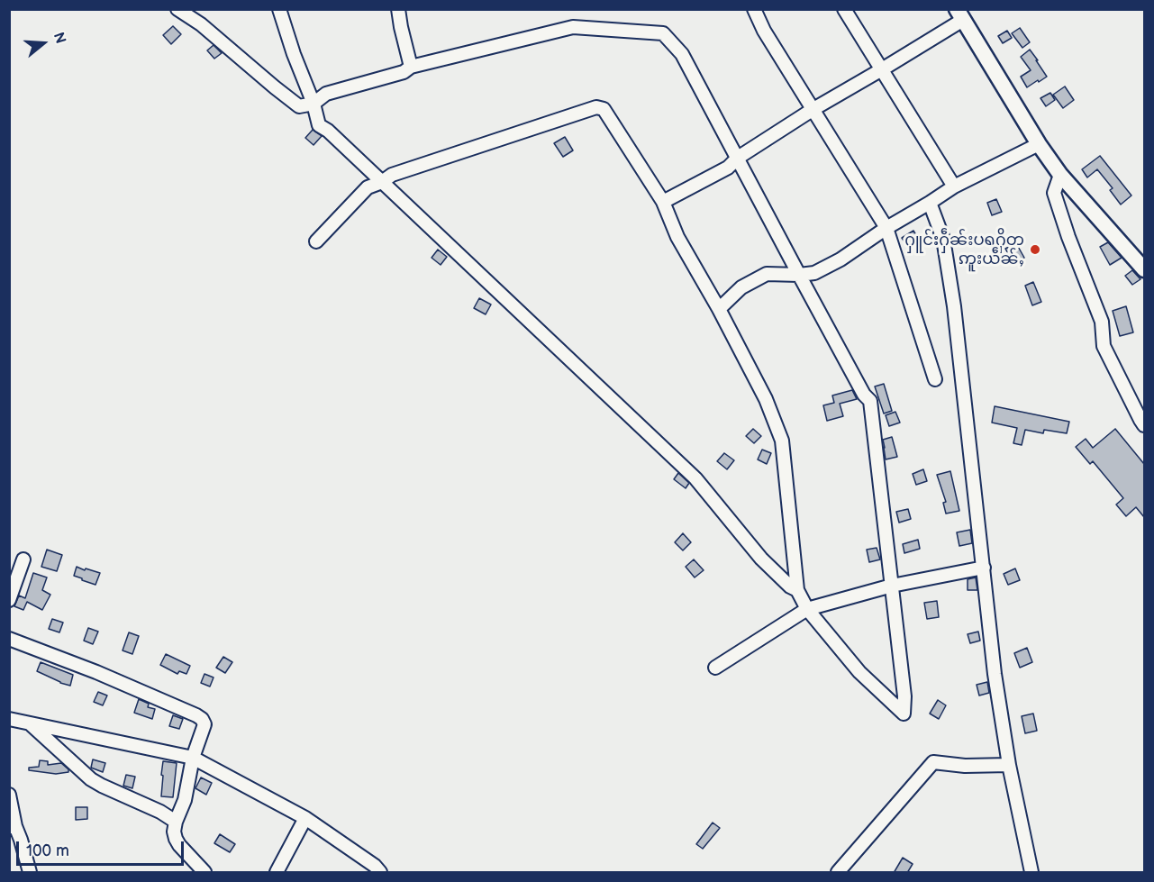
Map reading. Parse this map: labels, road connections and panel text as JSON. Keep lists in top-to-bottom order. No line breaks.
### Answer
{"places":["ႁူင်းႁဵၼ်းပရႁိတ ဢူးယဵၼ်ႇ"],"scale_bar":"100 m","north":"right"}
